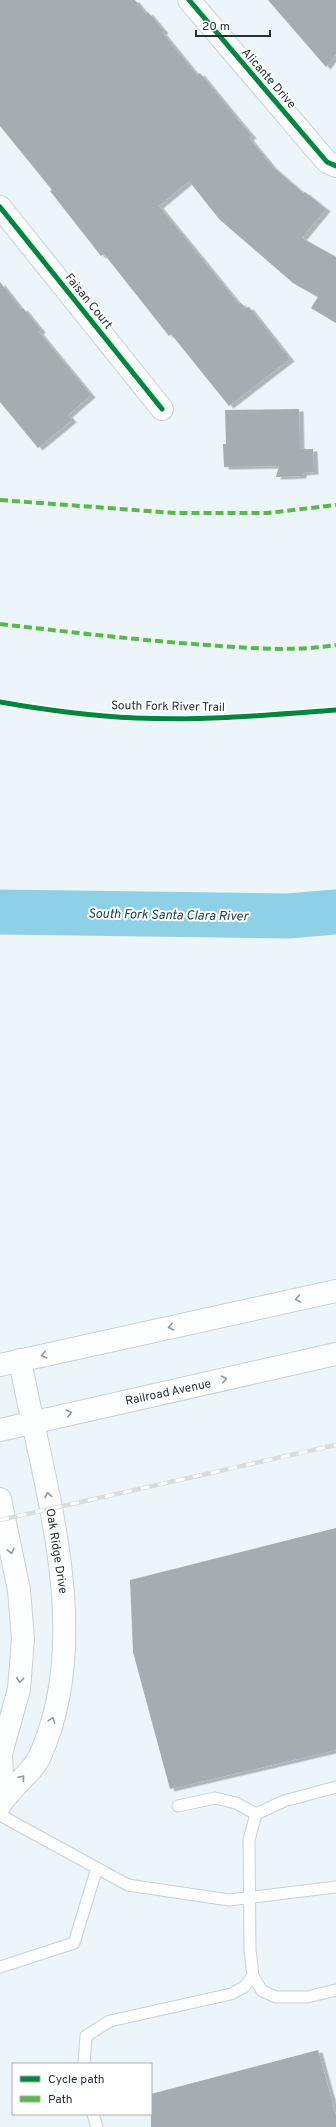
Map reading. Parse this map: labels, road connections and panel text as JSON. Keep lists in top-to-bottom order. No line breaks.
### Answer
{"streets":{"main road":["Alicante Drive","Faisan Court","Railroad Avenue","Oak Ridge Drive"],"cycle path":["South Fork River Trail"]},"crossings":[["Railroad Avenue","Oak Ridge Drive"]],"water":["South Fork Santa Clara River"],"legend":["Cycle path","Path"],"scale_bar":"20 m"}
